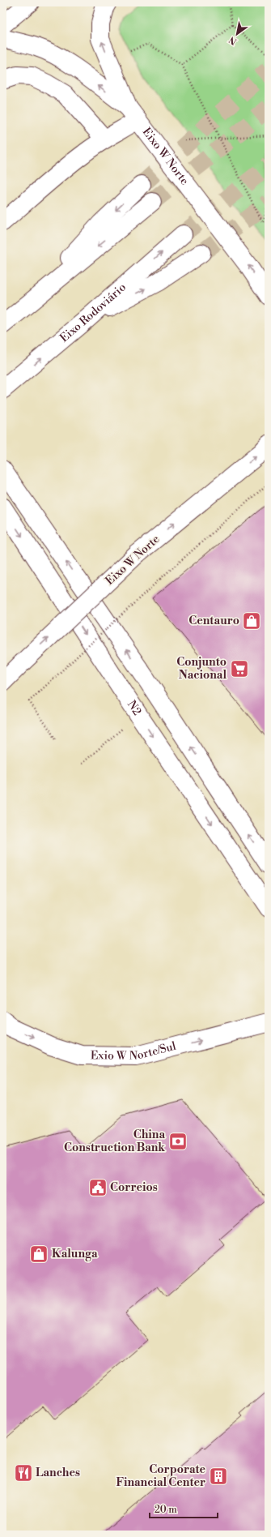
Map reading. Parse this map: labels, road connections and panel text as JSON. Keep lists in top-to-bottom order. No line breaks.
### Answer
{"streets":{"main road":["Eixo W Norte","Eixo Rodoviário","N2","Exio W Norte/Sul"]},"one_way":["Exio W Norte/Sul"],"places":{"shop":["Centauro","Kalunga"],"supermarket":["Conjunto Nacional"],"bank":["China Construction Bank"],"public building":["Correios"],"restaurant":["Lanches"],"building":["Corporate Financial Center"]},"scale_bar":"20 m","north":"bottom left"}
